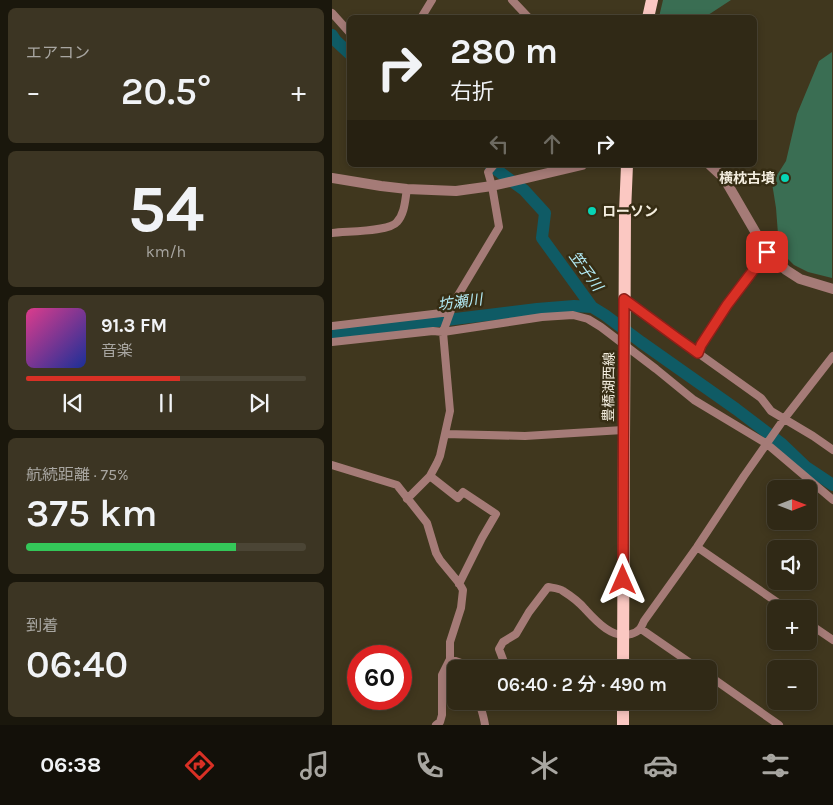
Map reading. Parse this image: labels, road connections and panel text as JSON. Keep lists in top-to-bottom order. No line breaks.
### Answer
{"streets":{"main road":["豊橋湖西線"]},"water":["笠子川","坊瀬川"],"places":["横枕古墳","ローソン"],"north":"right","page":{"tile":["エアコン",["54","km/h"],["航続距離 · 75%","375 km"],["到着","06:40"]],"turn":["280 m","右折"],"heat":["−","20.5°","+"],"song":["91.3 FM","音楽"],"map_buttons":["+","−"],"limit":"60","trip":"06:40 · 2 分 · 490 m","tabs":"06:38"}}
